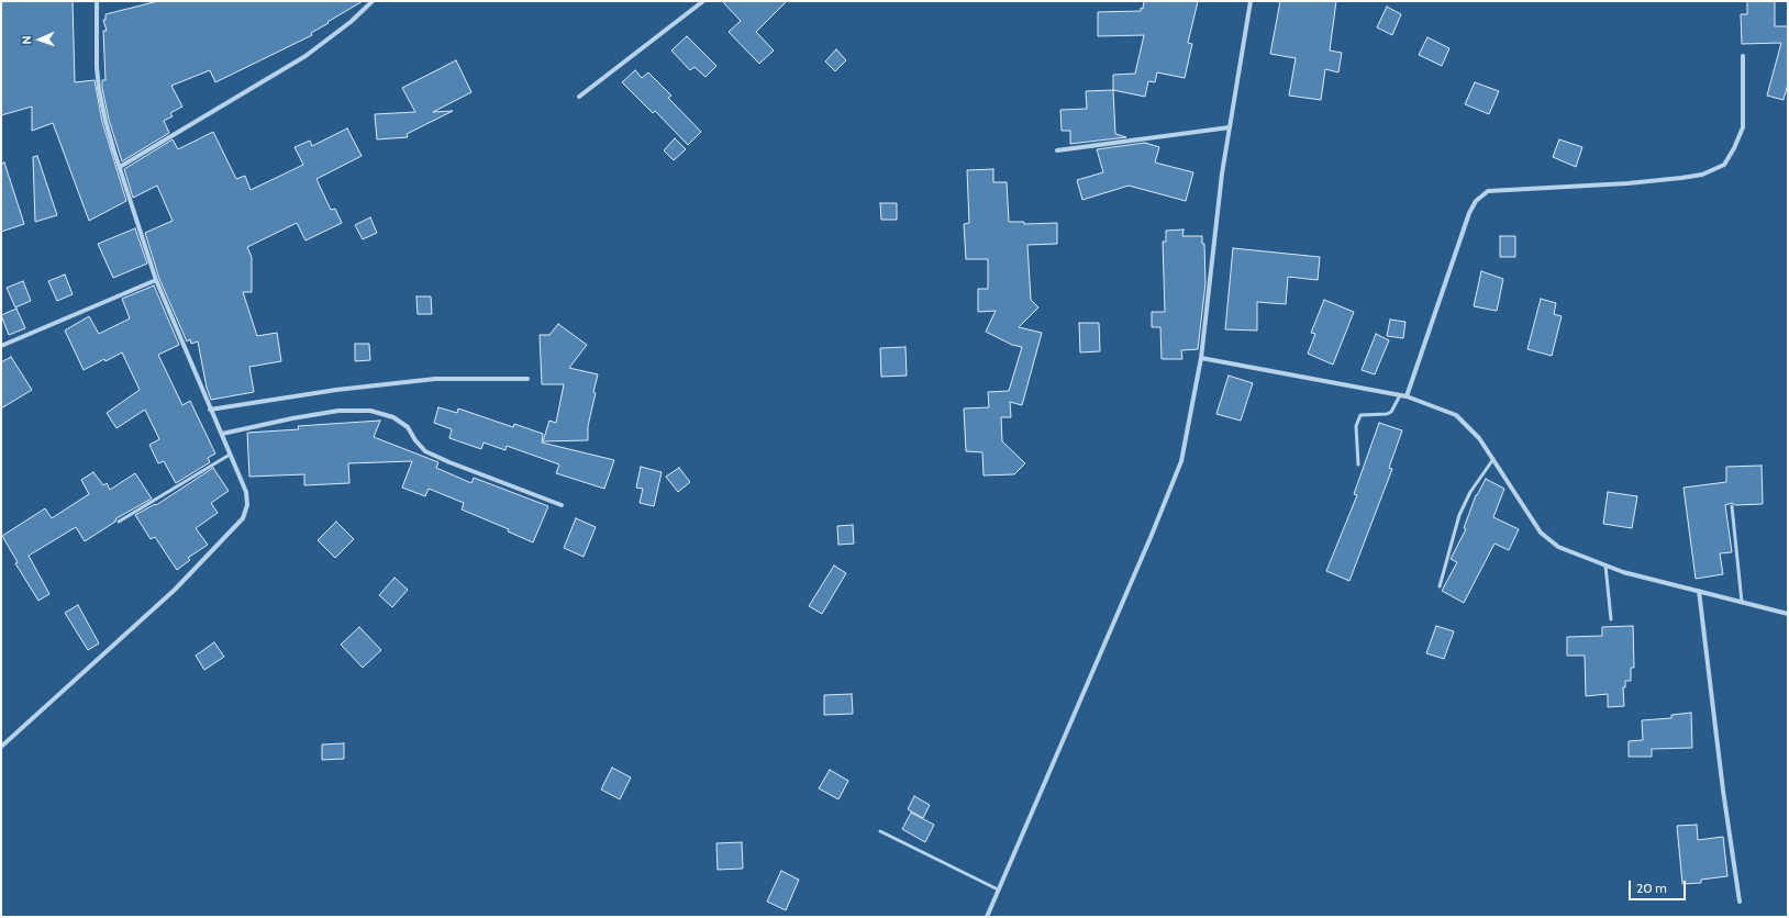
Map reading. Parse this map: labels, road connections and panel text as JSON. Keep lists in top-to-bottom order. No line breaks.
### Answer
{"scale_bar":"20 m","north":"left"}
